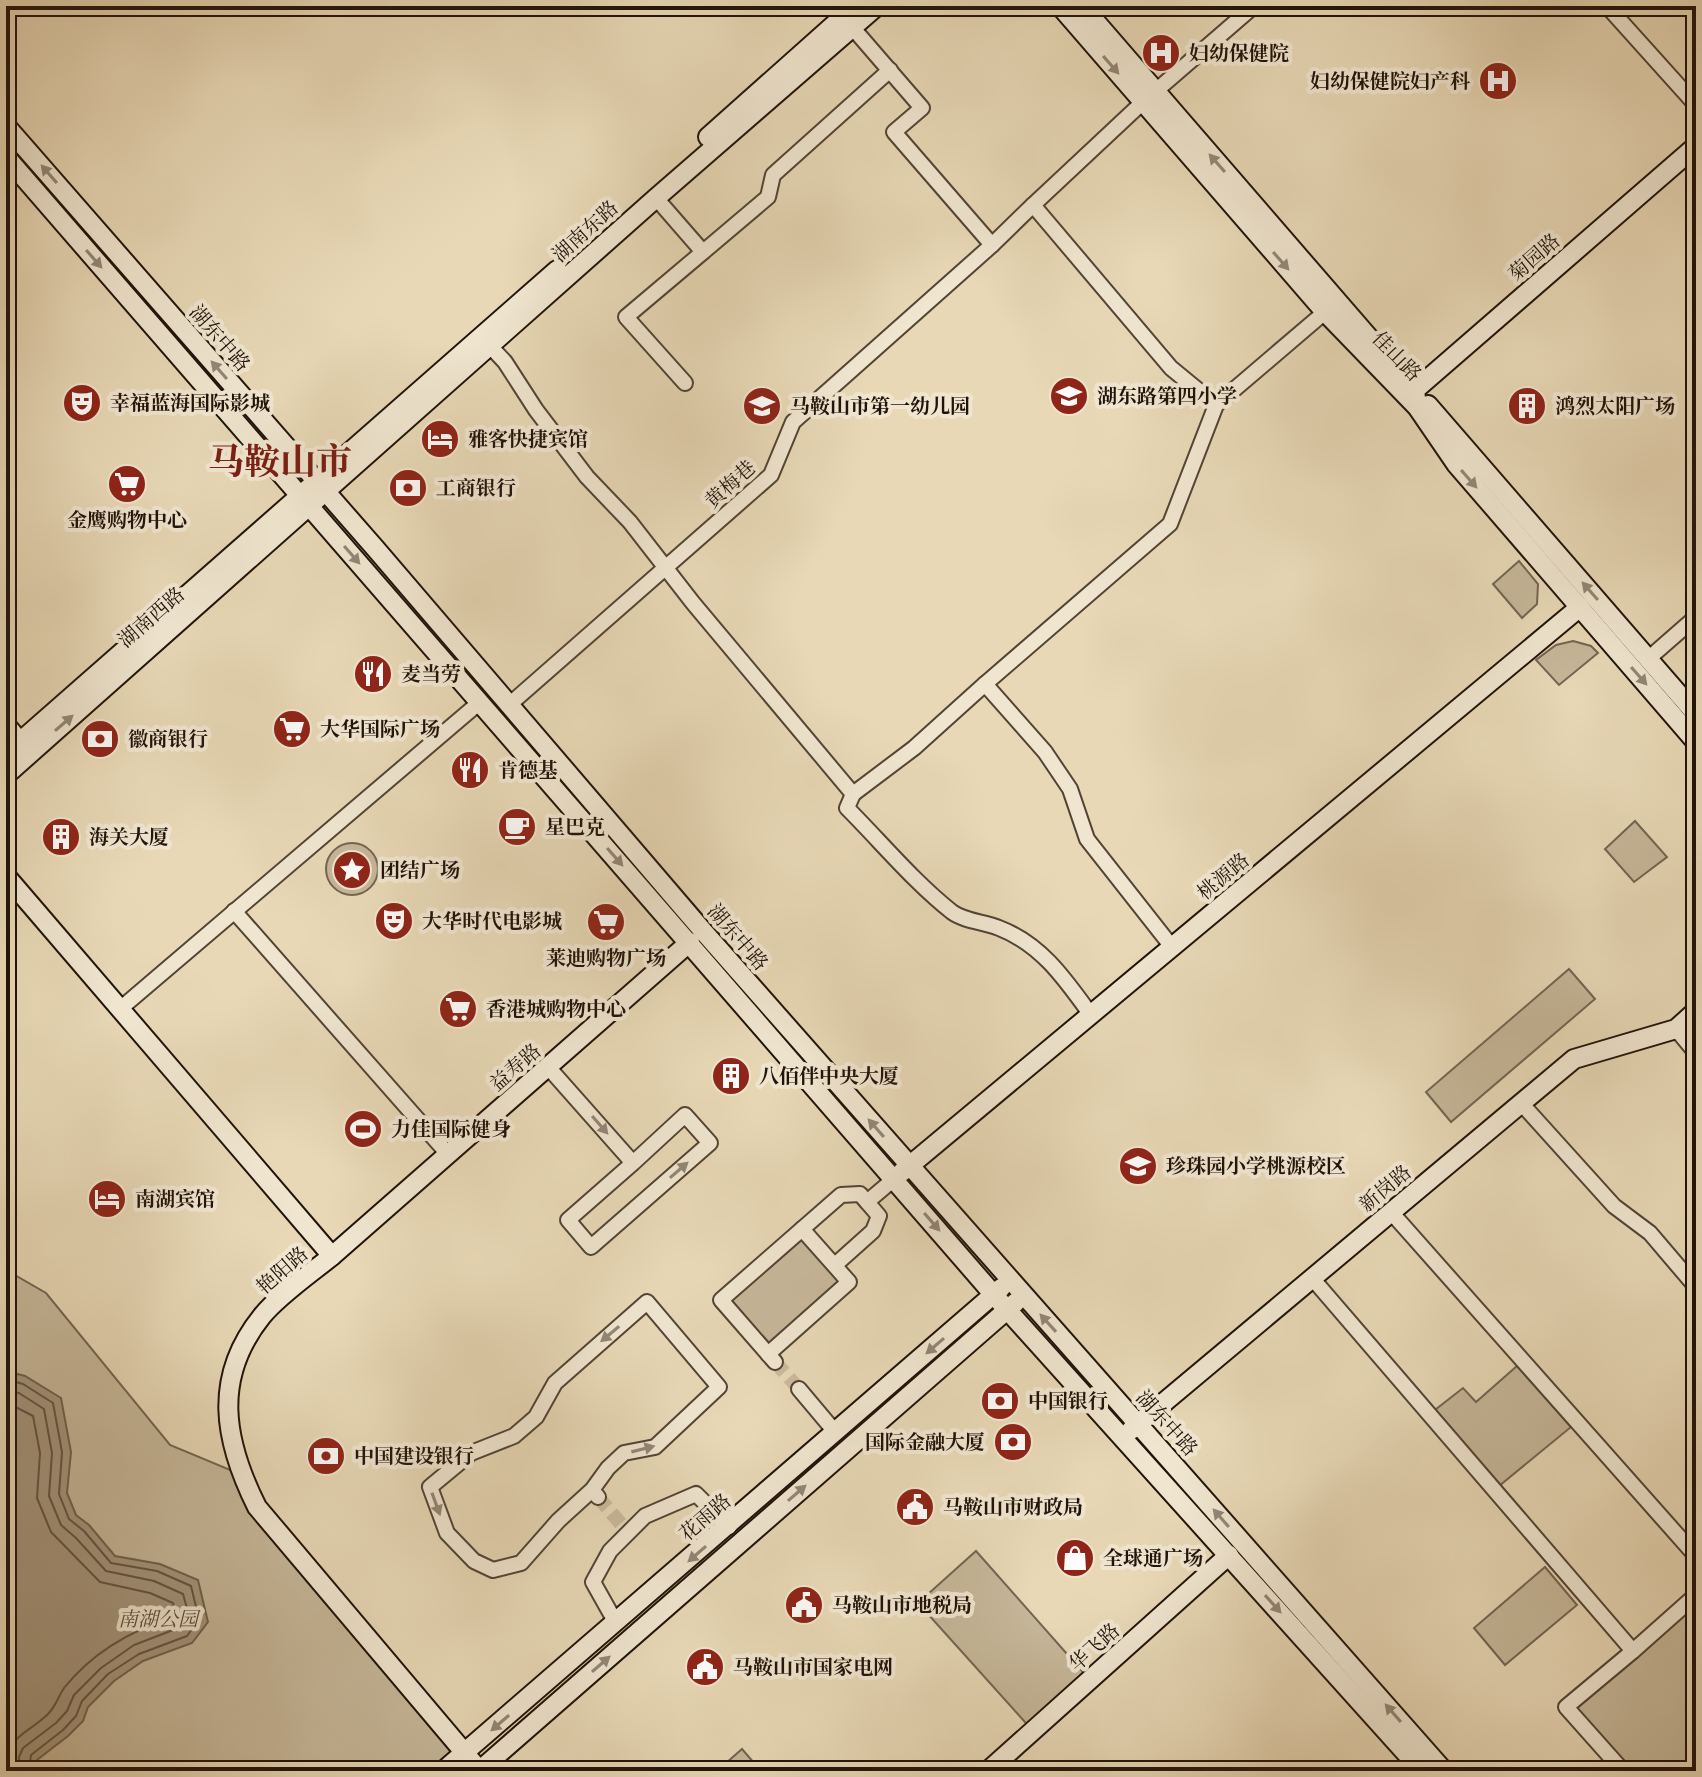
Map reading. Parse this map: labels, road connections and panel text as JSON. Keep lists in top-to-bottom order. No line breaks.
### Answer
{"streets":{"street":["湖南东路","菊园路","湖东中路","佳山路","黄梅巷","湖南西路","桃源路","益寿路","新岗路","艳阳路","花雨路","华飞路"]},"crossings":[["湖南东路","湖东中路"],["菊园路","佳山路"],["湖东中路","黄梅巷"],["湖东中路","湖南西路"],["湖东中路","桃源路"],["湖东中路","益寿路"],["湖东中路","新岗路"],["湖东中路","花雨路"],["湖东中路","华飞路"],["佳山路","桃源路"],["益寿路","艳阳路"],["艳阳路","花雨路"]],"districts":["马鞍山市"],"parks":["南湖公园"],"places":{"hospital":["妇幼保健院","妇幼保健院妇产科"],"school or university":["湖东路第四小学","马鞍山市第一幼儿园","珍珠园小学桃源校区"],"theatre":["幸福蓝海国际影城","大华时代电影城"],"building":["鸿烈太阳广场","海关大厦","八佰伴中央大厦"],"hotel":["雅客快捷宾馆","南湖宾馆"],"supermarket":["金鹰购物中心","大华国际广场","莱迪购物广场","香港城购物中心"],"bank":["工商银行","徽商银行","中国银行","国际金融大厦","中国建设银行"],"restaurant":["麦当劳","肯德基"],"cafe":["星巴克"],"place":["团结广场"],"sports":["力佳国际健身"],"public building":["马鞍山市财政局","马鞍山市地税局","马鞍山市国家电网"],"shop":["全球通广场"]}}
